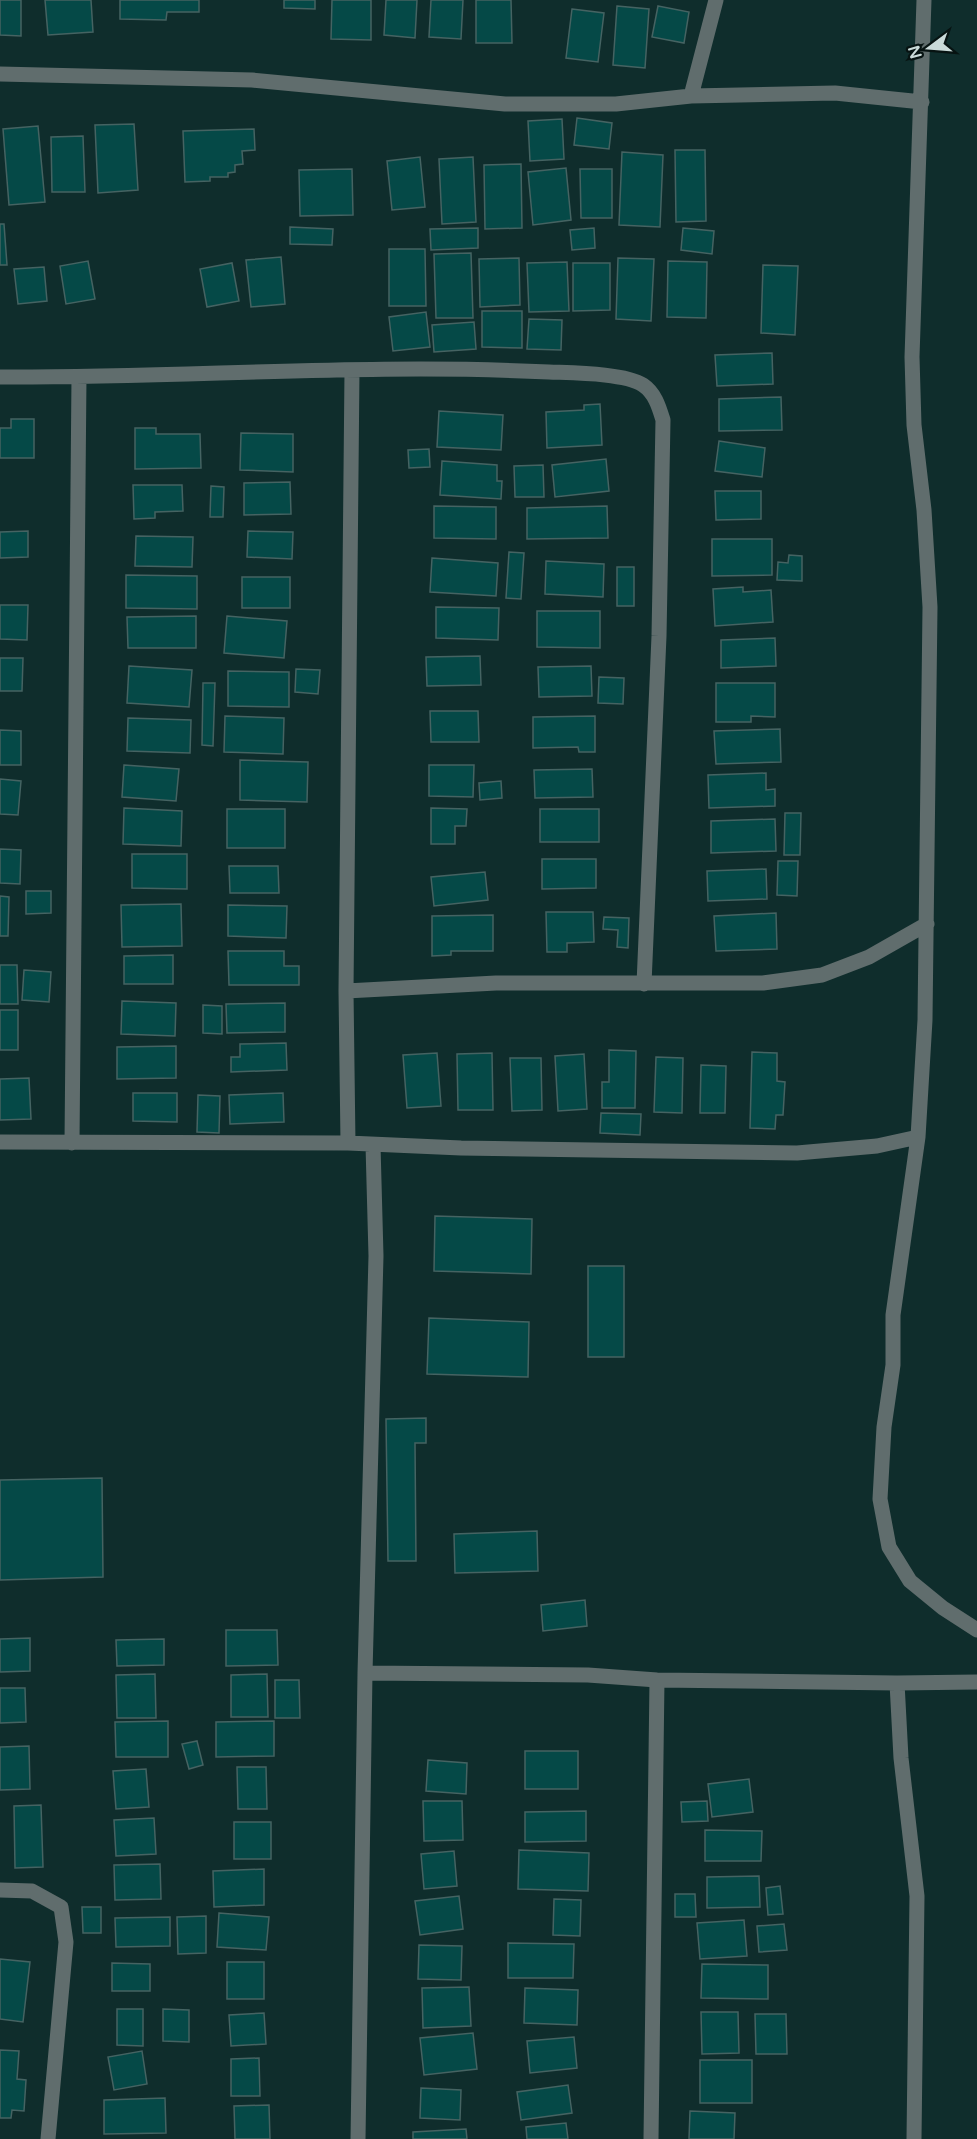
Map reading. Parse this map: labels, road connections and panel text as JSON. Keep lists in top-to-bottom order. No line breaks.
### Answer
{"north":"left"}
